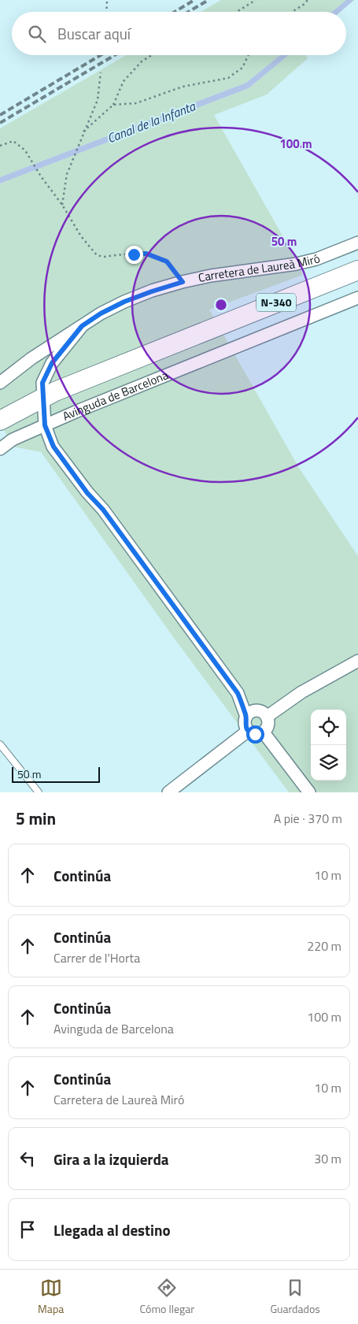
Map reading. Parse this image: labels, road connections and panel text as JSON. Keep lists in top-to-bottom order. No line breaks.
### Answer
{"streets":{"main road":["N-340"],"street":["Carretera de Laureà Miró","Avinguda de Barcelona"]},"water":["Canal de la Infanta"],"scale_bar":"50 m","page":{"search":"Buscar aquí","scale":"50 m","heading":["5 min","A pie · 370 m"],"list":[["Continúa","10 m"],["Continúa","Carrer de l'Horta","220 m"],["Continúa","Avinguda de Barcelona","100 m"],["Continúa","Carretera de Laureà Miró","10 m"],["Gira a la izquierda","30 m"],"Llegada al destino"],"nav":["Mapa","Cómo llegar","Guardados"]},"rings":["100 m","50 m"]}
